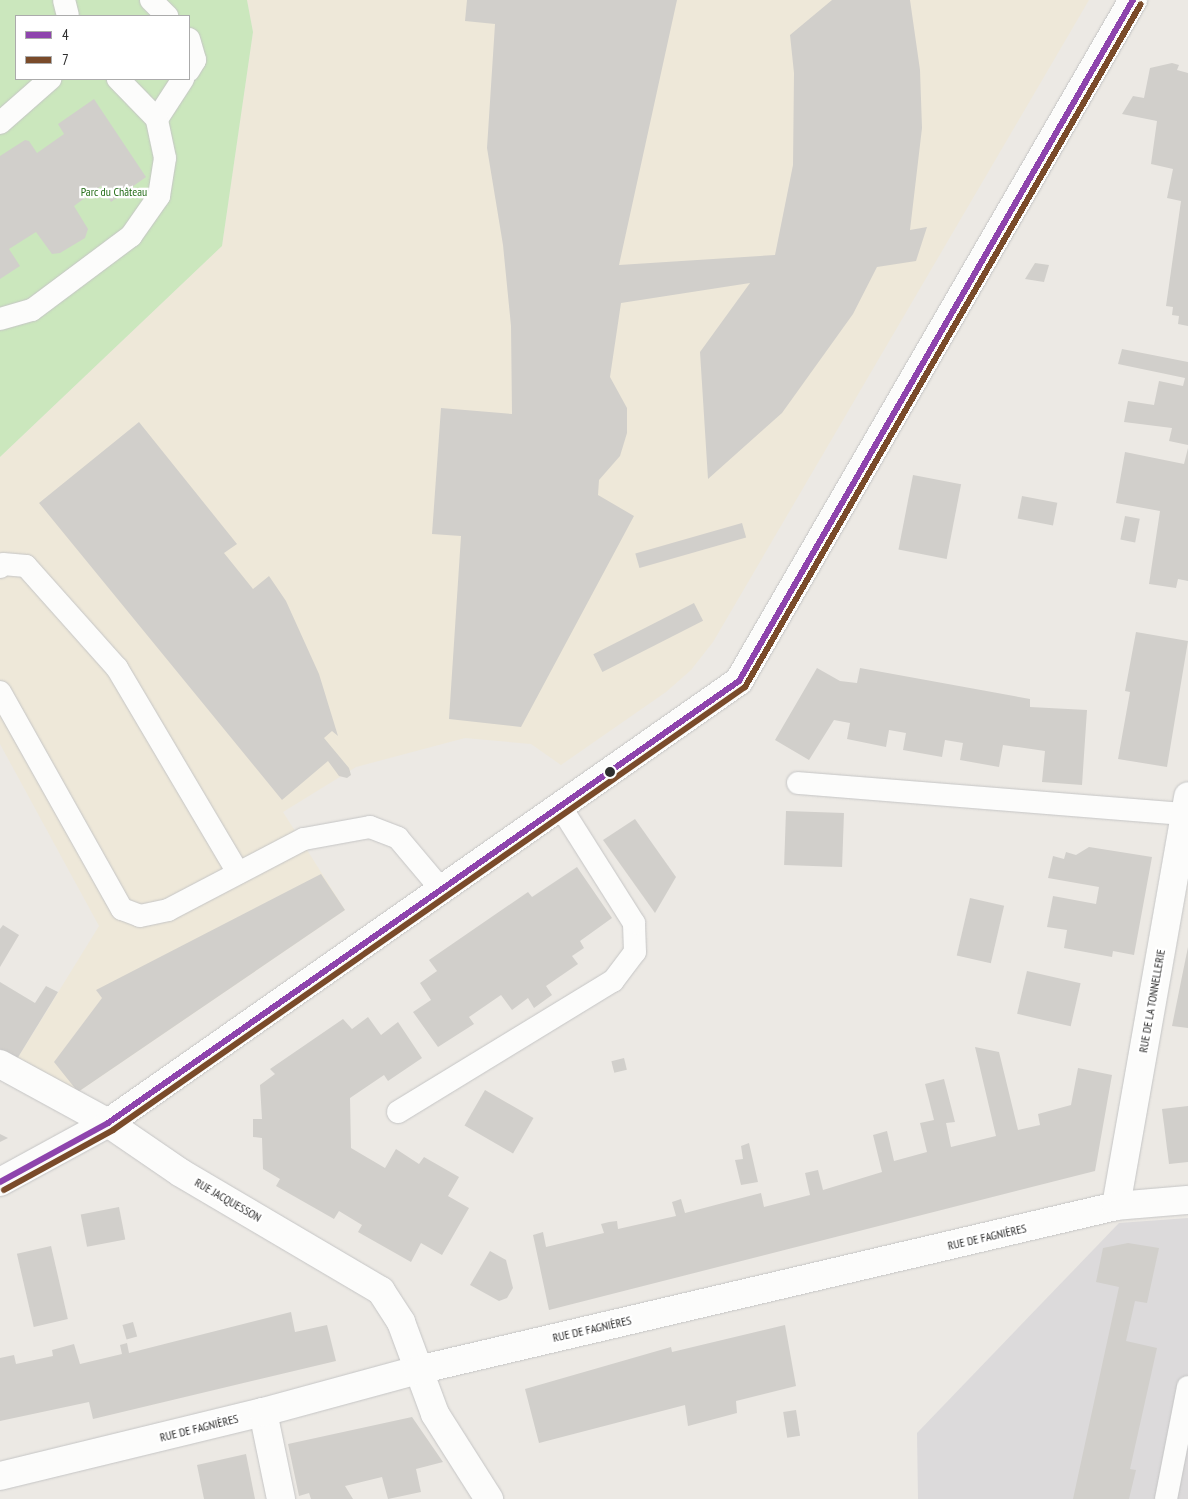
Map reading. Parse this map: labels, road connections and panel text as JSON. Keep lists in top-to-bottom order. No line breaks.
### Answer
{"streets":{"street":["RUE DE LA TONNELLERIE","RUE JACQUESSON","RUE DE FAGNIÈRES"]},"crossings":[["RUE DE LA TONNELLERIE","RUE DE FAGNIÈRES"],["RUE JACQUESSON","RUE DE FAGNIÈRES"]],"parks":["Parc du Château"],"lines":["transit line 4","transit line 7"],"legend":["4","7"]}
